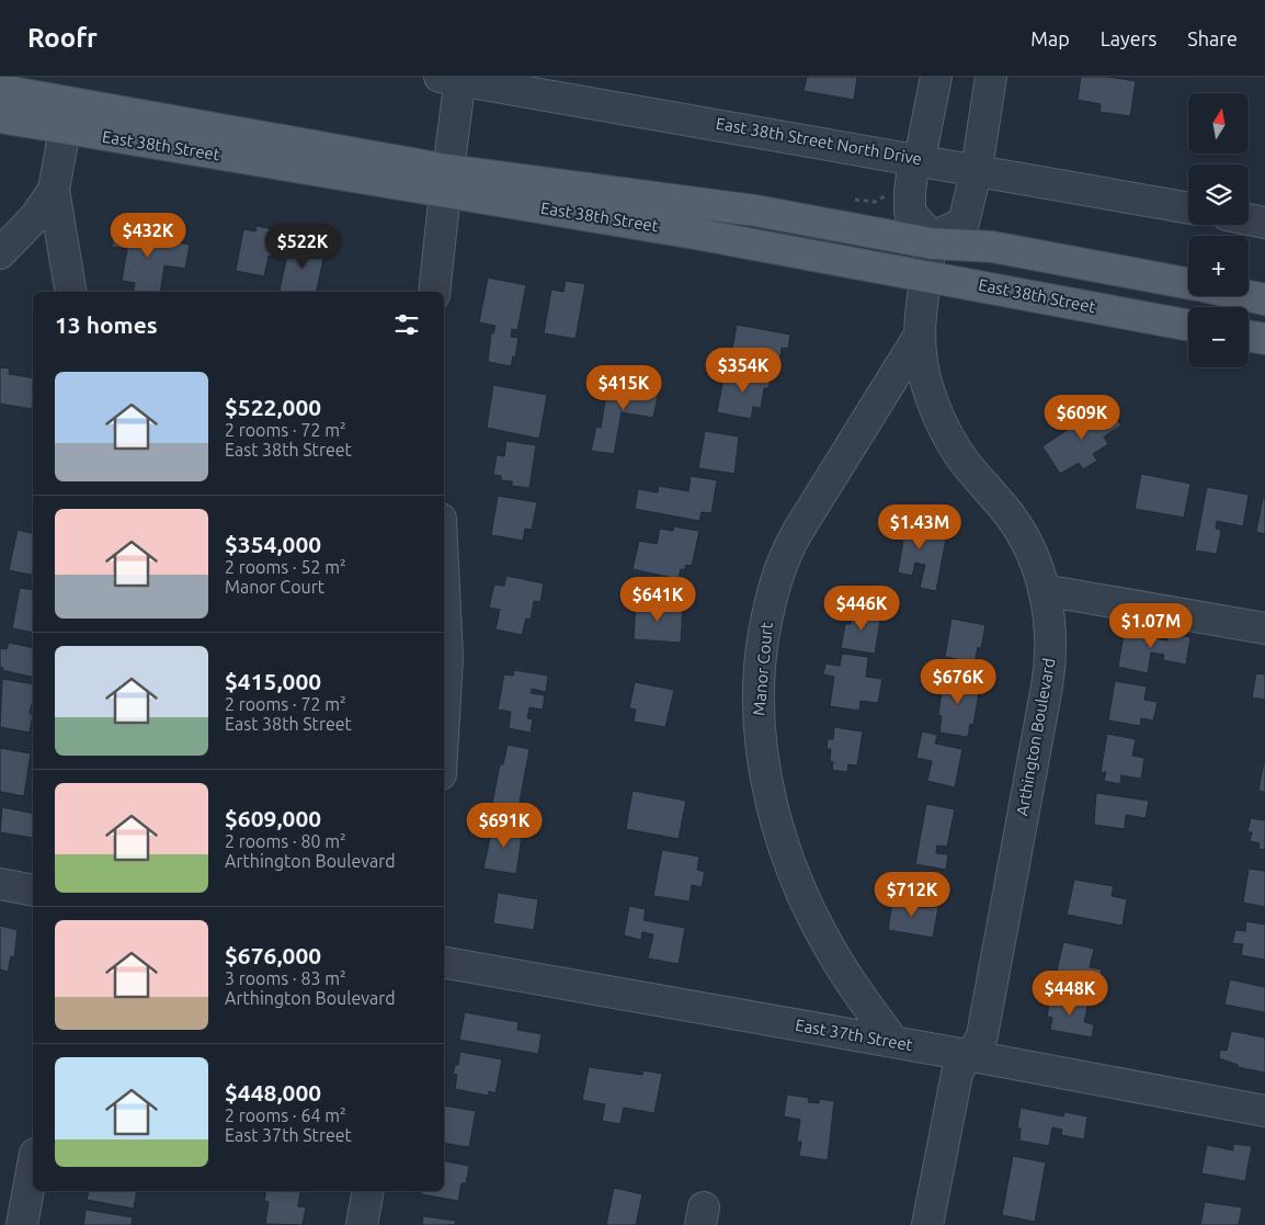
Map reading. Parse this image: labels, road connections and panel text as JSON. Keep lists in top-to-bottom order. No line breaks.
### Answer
{"streets":{"main road":["East 38th Street"],"street":["East 38th Street North Drive","Manor Court","Arthington Boulevard","East 37th Street"]},"crossings":[["East 38th Street","Arthington Boulevard"],["Manor Court","Arthington Boulevard"],["Manor Court","East 37th Street"],["Arthington Boulevard","East 37th Street"]],"north":"top","page":{"header":"Roofr","nav":["Map","Layers","Share"],"map_buttons":["+","−"],"price":["$432K","$522K","$354K","$415K","$609K","$1.43M","$641K","$446K","$1.07M","$676K","$691K","$712K","$448K"],"heading":"13 homes","list":[{"name":"$522,000","note":"2 rooms · 72 m² · East 38th Street"},{"name":"$354,000","note":"2 rooms · 52 m² · Manor Court"},{"name":"$415,000","note":"2 rooms · 72 m² · East 38th Street"},{"name":"$609,000","note":"2 rooms · 80 m² · Arthington Boulevard"},{"name":"$676,000","note":"3 rooms · 83 m² · Arthington Boulevard"},{"name":"$448,000","note":"2 rooms · 64 m² · East 37th Street"}]}}
